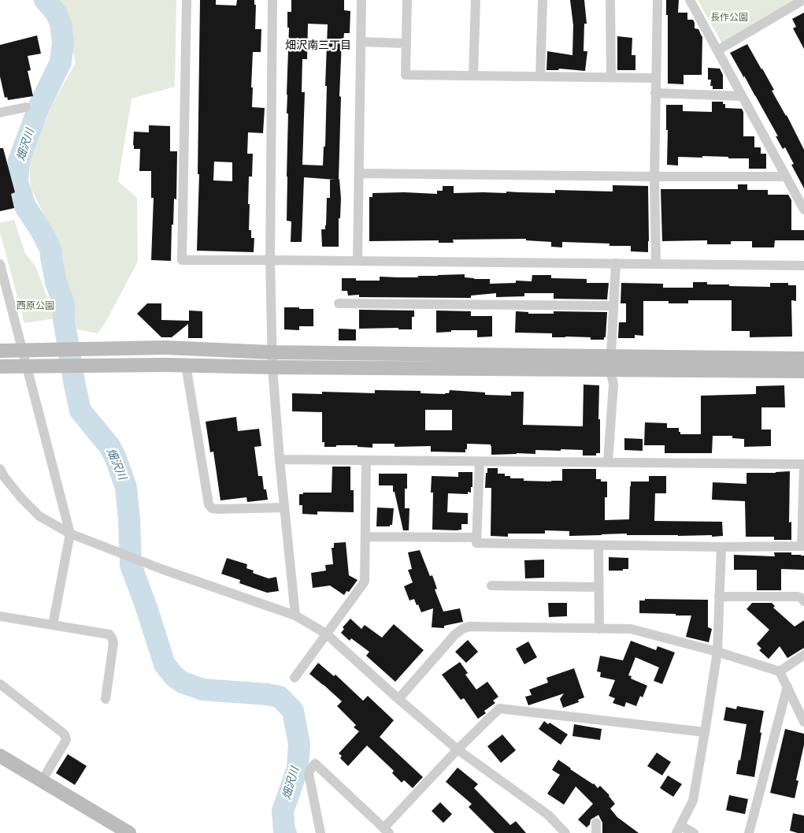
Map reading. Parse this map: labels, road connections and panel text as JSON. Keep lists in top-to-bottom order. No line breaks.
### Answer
{"districts":["畑沢南三丁目"],"water":["畑沢川"],"parks":["長作公園","西原公園"]}
